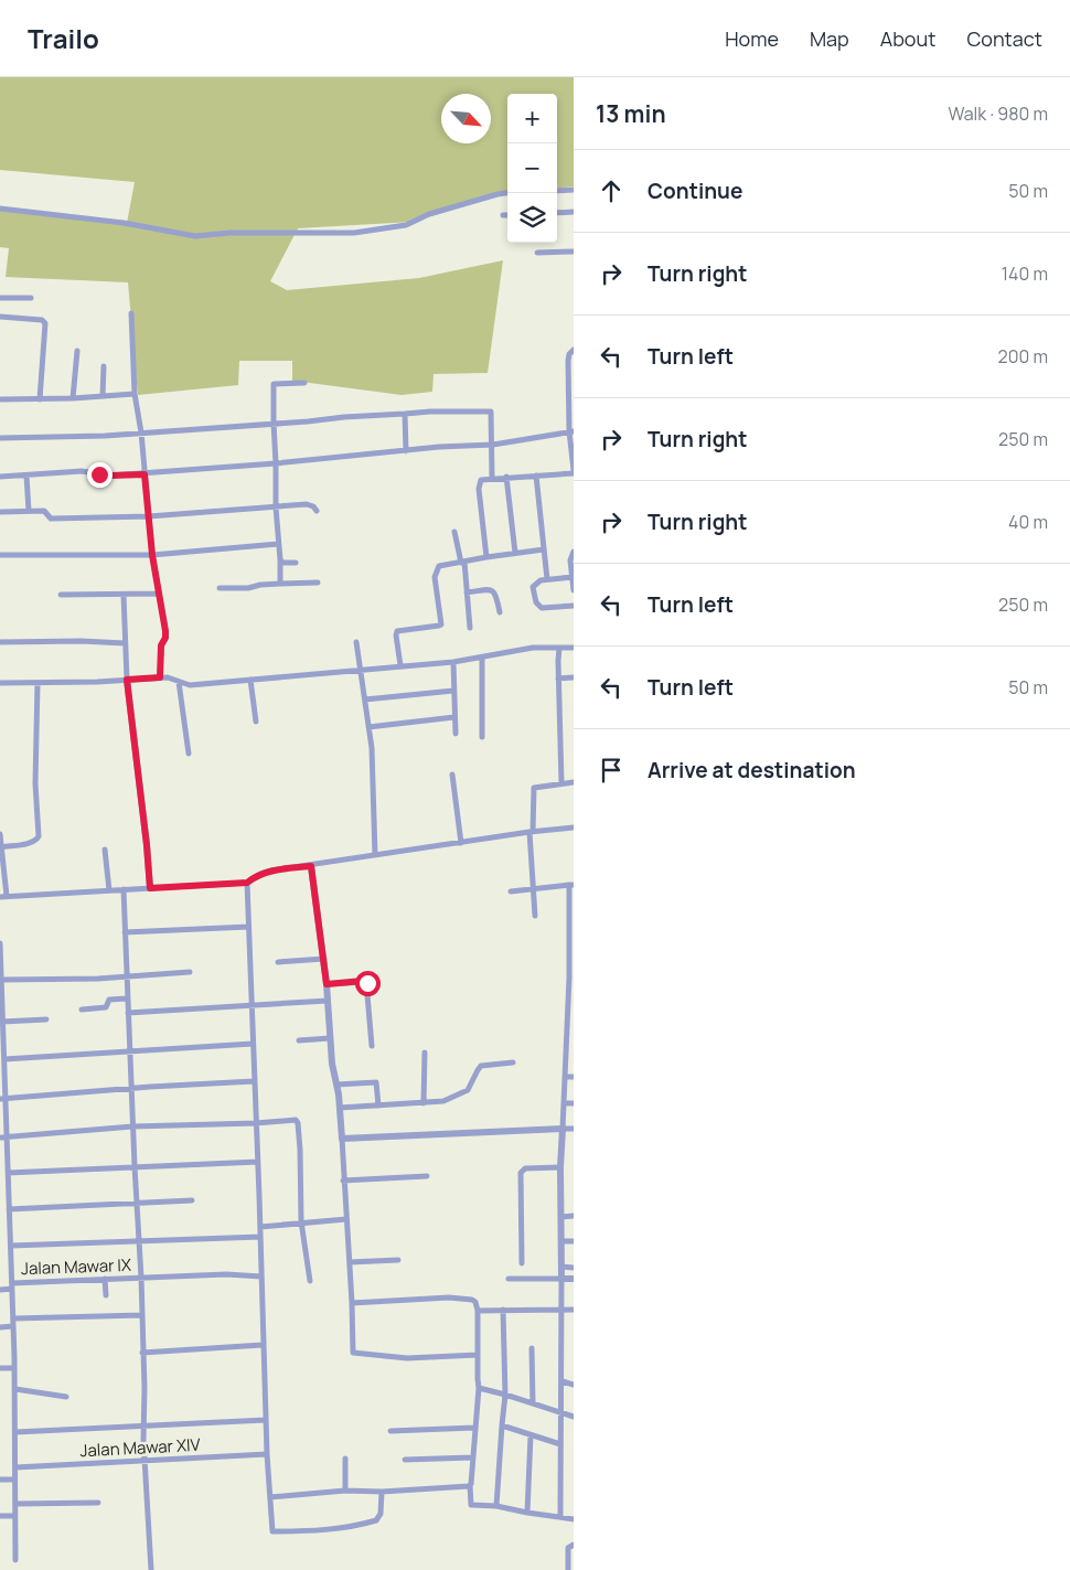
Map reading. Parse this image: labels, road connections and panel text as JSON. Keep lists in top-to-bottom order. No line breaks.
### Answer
{"streets":{"street":["Jalan Mawar IX","Jalan Mawar XIV"]},"north":"bottom right","page":{"header":"Trailo","nav":["Home","Map","About","Contact"],"heading":["13 min","Walk · 980 m"],"map_buttons":["+","−"],"list":[["Continue","50 m"],["Turn right","140 m"],["Turn left","200 m"],["Turn right","250 m"],["Turn right","40 m"],["Turn left","250 m"],["Turn left","50 m"],"Arrive at destination"]}}
